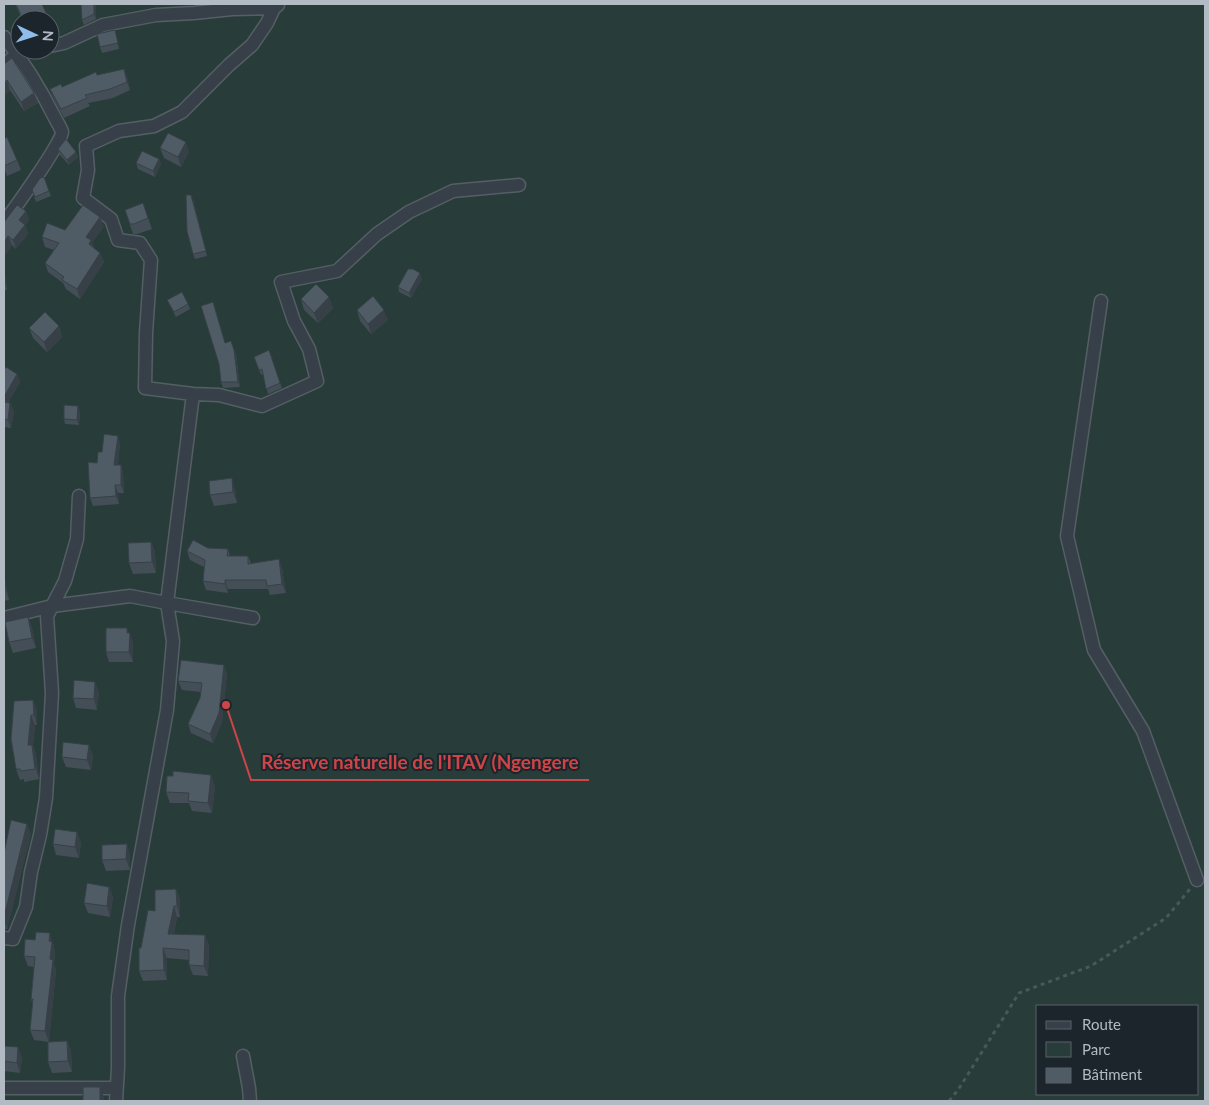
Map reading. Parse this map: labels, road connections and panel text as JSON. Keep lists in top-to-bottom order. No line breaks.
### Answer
{"places":["Réserve naturelle de l'ITAV (Ngengere"],"legend":["Route","Parc","Bâtiment"],"north":"right"}
